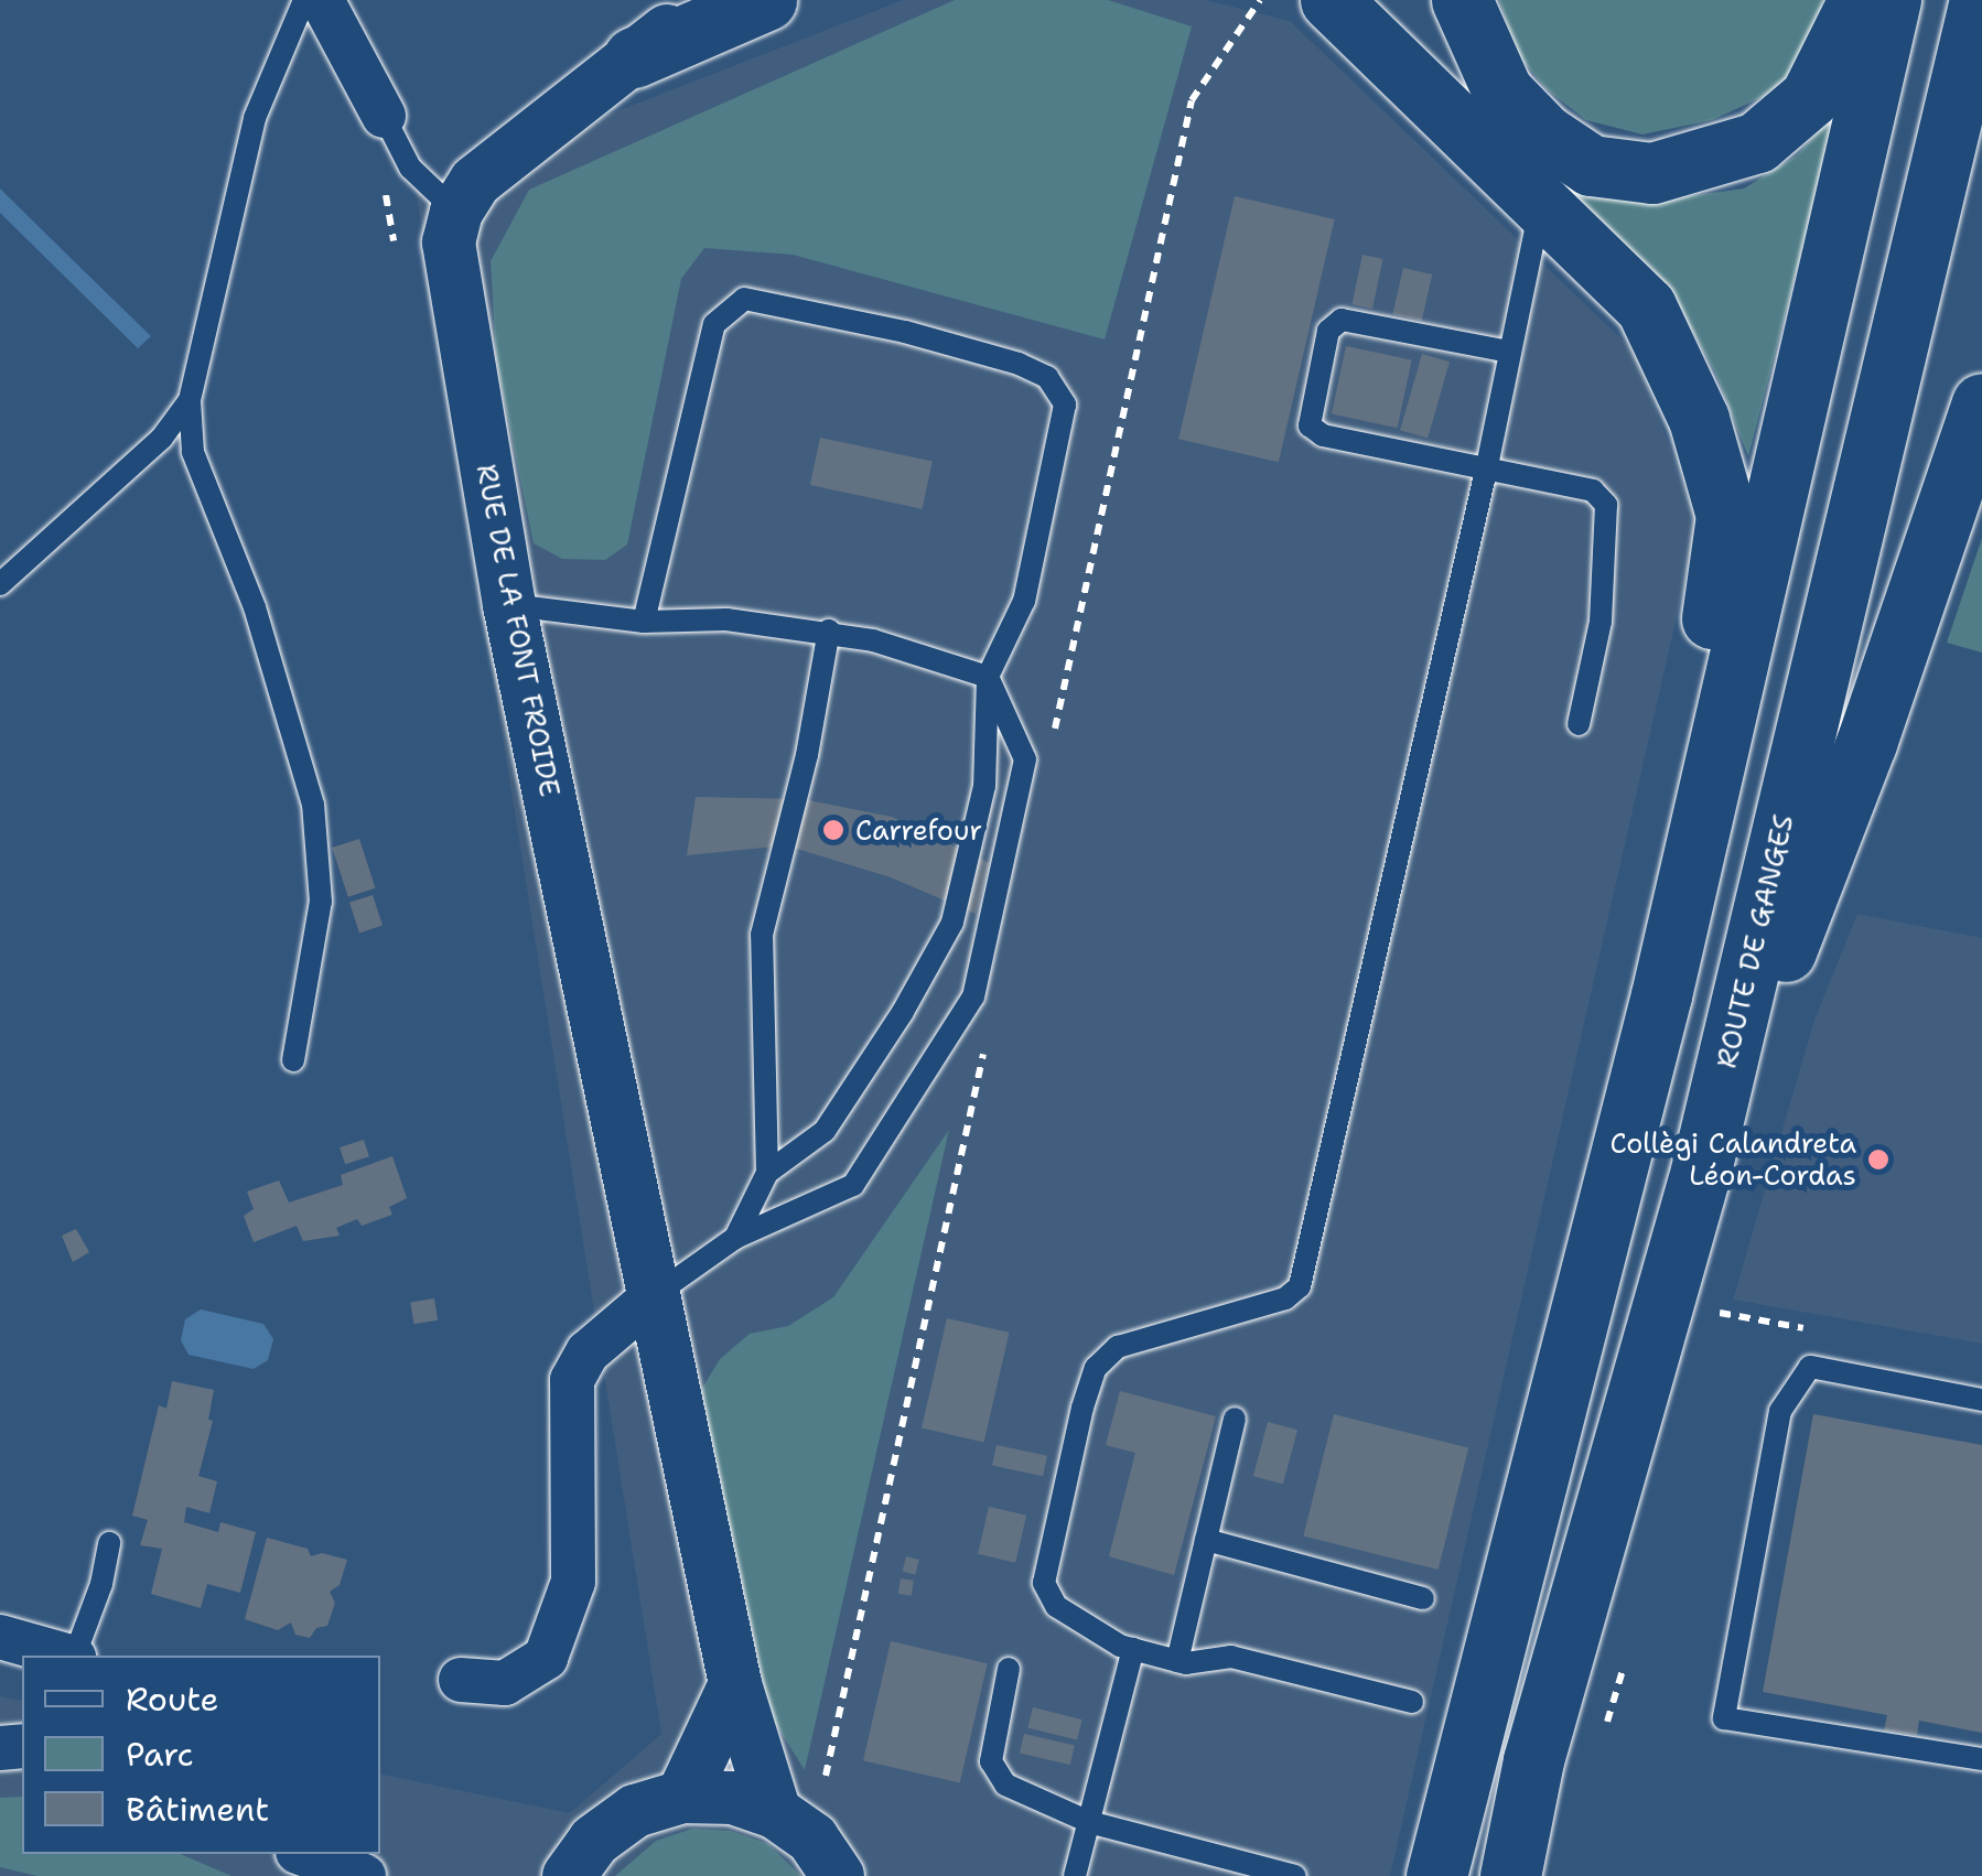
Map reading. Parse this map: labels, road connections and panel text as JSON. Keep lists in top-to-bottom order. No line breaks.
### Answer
{"streets":{"main road":["ROUTE DE GANGES"],"street":["RUE DE LA FONT FROIDE"]},"places":["Carrefour","Collègi Calandreta Léon-Cordas"],"legend":["Route","Parc","Bâtiment"]}
